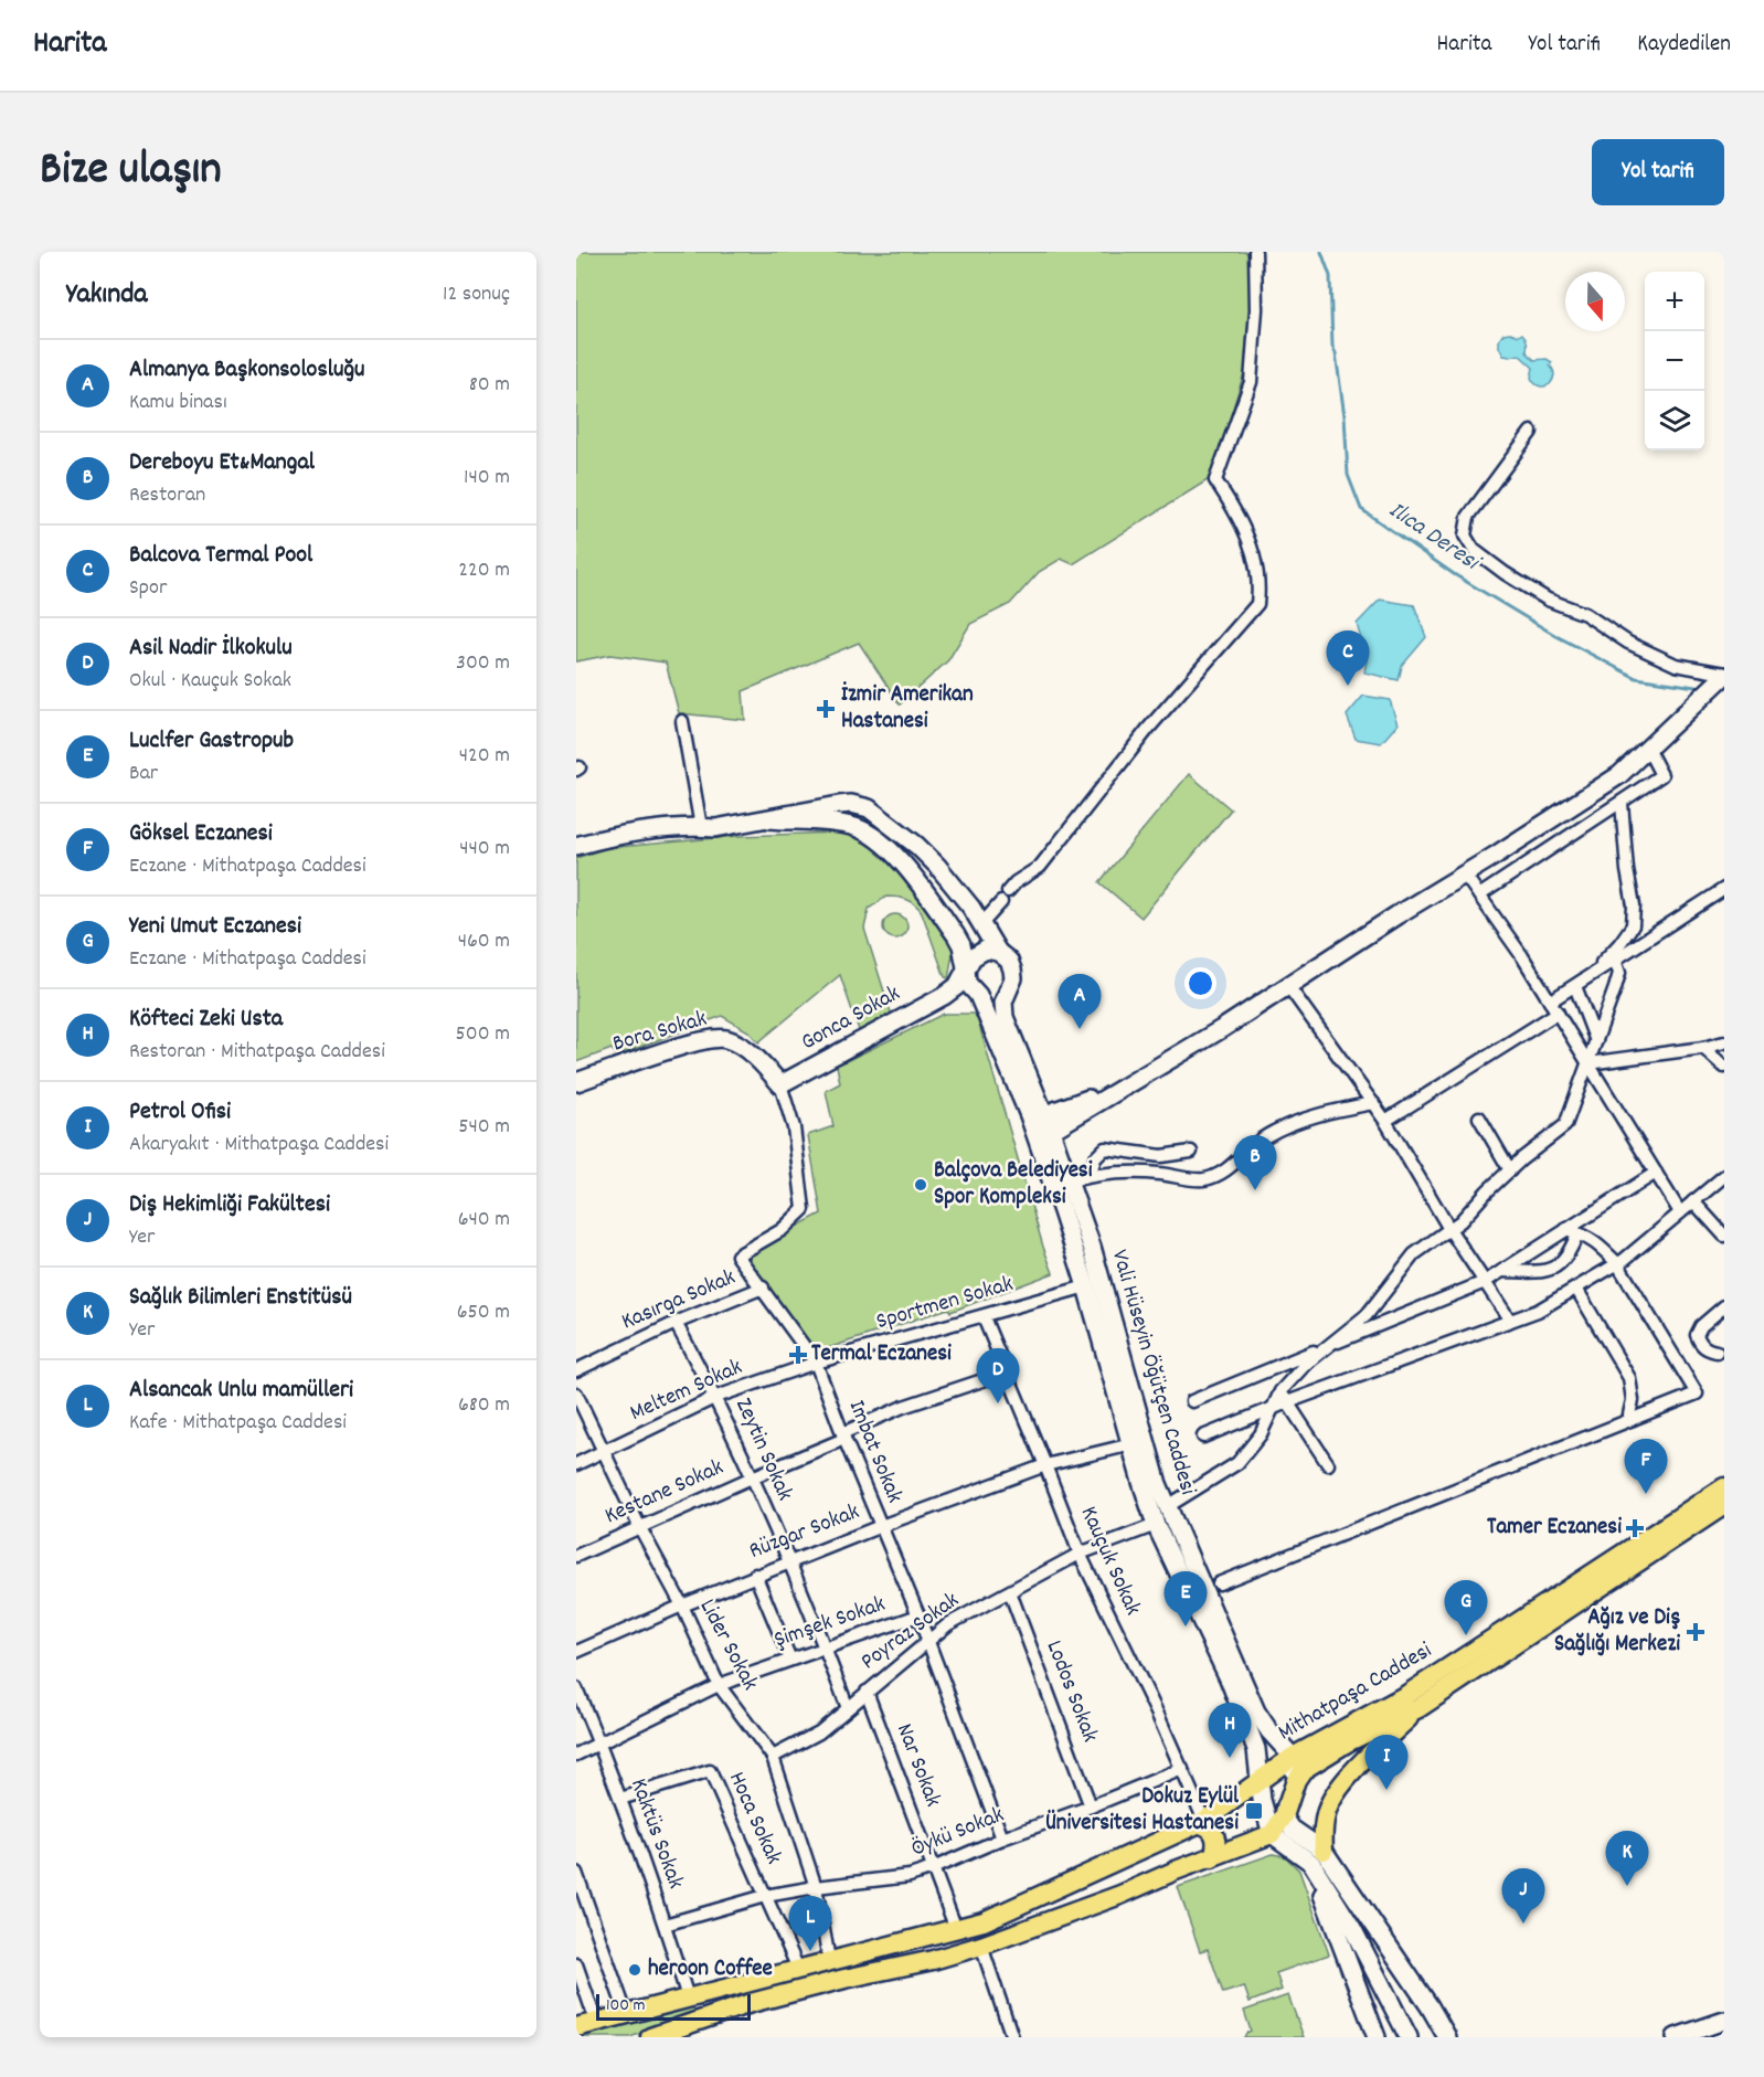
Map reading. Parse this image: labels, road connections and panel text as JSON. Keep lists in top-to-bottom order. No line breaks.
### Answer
{"streets":{"main road":["Gonca Sokak","Bora Sokak","Vali Hüseyin Öğütçen Caddesi","Mithatpaşa Caddesi"],"street":["Kasırga Sokak","Sportmen Sokak","Meltem Sokak","Zeytin Sokak","Imbat Sokak","Kestane Sokak","Rüzgar Sokak","Kauçuk Sokak","Şimşek Sokak","Poyraz Sokak","Lider Sokak","Lodos Sokak","Nar Sokak","Hoca Sokak","Öykü Sokak","Kaktüs Sokak"]},"crossings":[["Gonca Sokak","Bora Sokak"],["Gonca Sokak","Imbat Sokak"],["Bora Sokak","Imbat Sokak"],["Kasırga Sokak","Zeytin Sokak"],["Kasırga Sokak","Imbat Sokak"],["Sportmen Sokak","Vali Hüseyin Öğütçen Caddesi"],["Sportmen Sokak","Meltem Sokak"],["Sportmen Sokak","Imbat Sokak"],["Sportmen Sokak","Kauçuk Sokak"],["Vali Hüseyin Öğütçen Caddesi","Rüzgar Sokak"],["Vali Hüseyin Öğütçen Caddesi","Poyraz Sokak"],["Vali Hüseyin Öğütçen Caddesi","Mithatpaşa Caddesi"],["Meltem Sokak","Zeytin Sokak"],["Meltem Sokak","Imbat Sokak"],["Meltem Sokak","Lider Sokak"],["Zeytin Sokak","Kestane Sokak"],["Zeytin Sokak","Rüzgar Sokak"],["Zeytin Sokak","Şimşek Sokak"],["Zeytin Sokak","Poyraz Sokak"],["Imbat Sokak","Kestane Sokak"],["Imbat Sokak","Rüzgar Sokak"],["Imbat Sokak","Şimşek Sokak"],["Imbat Sokak","Poyraz Sokak"],["Imbat Sokak","Öykü Sokak"],["Kestane Sokak","Kauçuk Sokak"],["Kestane Sokak","Lider Sokak"],["Rüzgar Sokak","Kauçuk Sokak"],["Rüzgar Sokak","Lider Sokak"],["Kauçuk Sokak","Poyraz Sokak"],["Kauçuk Sokak","Mithatpaşa Caddesi"],["Kauçuk Sokak","Öykü Sokak"],["Şimşek Sokak","Lider Sokak"],["Şimşek Sokak","Kaktüs Sokak"],["Poyraz Sokak","Lider Sokak"],["Poyraz Sokak","Lodos Sokak"],["Poyraz Sokak","Nar Sokak"],["Lider Sokak","Mithatpaşa Caddesi"],["Lider Sokak","Öykü Sokak"],["Lodos Sokak","Öykü Sokak"],["Mithatpaşa Caddesi","Nar Sokak"],["Mithatpaşa Caddesi","Hoca Sokak"],["Mithatpaşa Caddesi","Kaktüs Sokak"],["Nar Sokak","Öykü Sokak"],["Hoca Sokak","Öykü Sokak"],["Hoca Sokak","Kaktüs Sokak"],["Öykü Sokak","Kaktüs Sokak"]],"water":["Ilıca Deresi"],"places":{"health":["İzmir Amerikan Hastanesi","Termal Eczanesi","Tamer Eczanesi","Ağız ve Diş Sağlığı Merkezi"],"other":["Balçova Belediyesi Spor Kompleksi","heroon Coffee"],"transit":["Dokuz Eylül Üniversitesi Hastanesi"]},"scale_bar":"100 m","north":"bottom","page":{"header":"Harita","nav":["Harita","Yol tarifi","Kaydedilen"],"title":"Bize ulaşın","buttons":"Yol tarifi","heading":["Yakında","12 sonuç"],"map_buttons":["+","−"],"list":[{"mark":"A","name":"Almanya Başkonsolosluğu","note":"Kamu binası","value":"80 m"},{"mark":"B","name":"Dereboyu Et&Mangal","note":"Restoran","value":"140 m"},{"mark":"C","name":"Balcova Termal Pool","note":"Spor","value":"220 m"},{"mark":"D","name":"Asil Nadir İlkokulu","note":"Okul · Kauçuk Sokak","value":"300 m"},{"mark":"E","name":"Luclfer Gastropub","note":"Bar","value":"420 m"},{"mark":"F","name":"Göksel Eczanesi","note":"Eczane · Mithatpaşa Caddesi","value":"440 m"},{"mark":"G","name":"Yeni Umut Eczanesi","note":"Eczane · Mithatpaşa Caddesi","value":"460 m"},{"mark":"H","name":"Köfteci Zeki Usta","note":"Restoran · Mithatpaşa Caddesi","value":"500 m"},{"mark":"I","name":"Petrol Ofisi","note":"Akaryakıt · Mithatpaşa Caddesi","value":"540 m"},{"mark":"J","name":"Diş Hekimliği Fakültesi","note":"Yer","value":"640 m"},{"mark":"K","name":"Sağlık Bilimleri Enstitüsü","note":"Yer","value":"650 m"},{"mark":"L","name":"Alsancak Unlu mamülleri","note":"Kafe · Mithatpaşa Caddesi","value":"680 m"}],"pins":["C","A","B","D","F","E","G","H","I","K","J","L"],"scale":"100 m"}}
